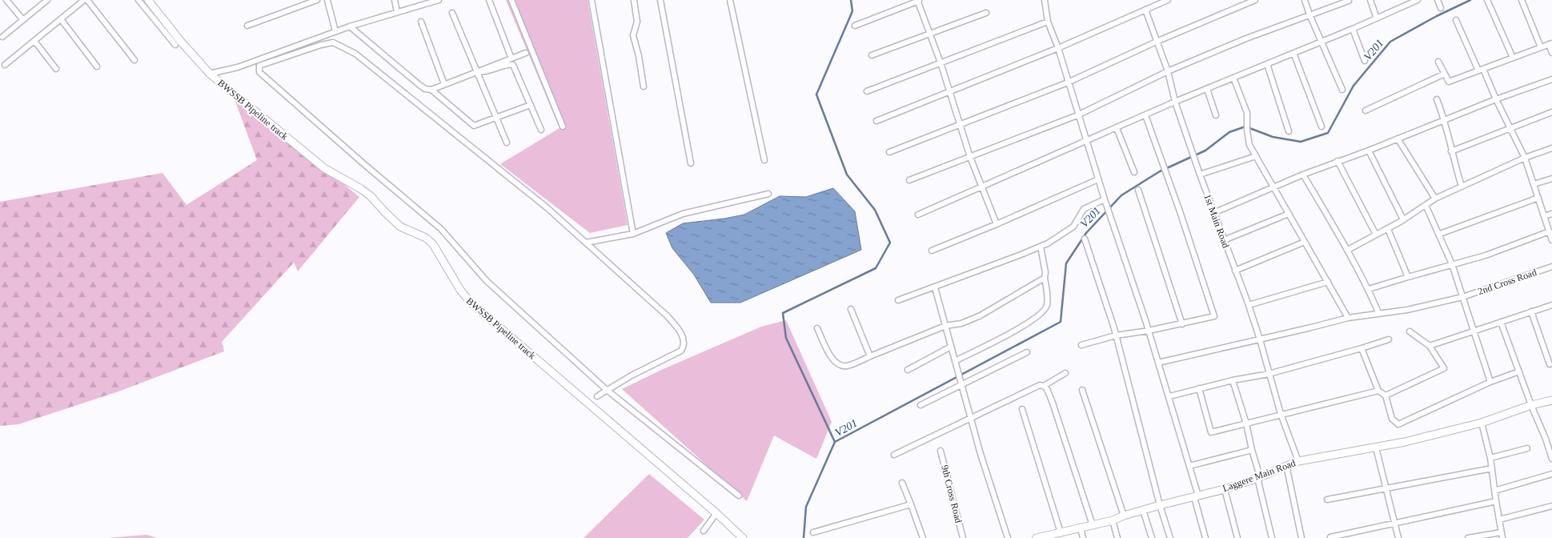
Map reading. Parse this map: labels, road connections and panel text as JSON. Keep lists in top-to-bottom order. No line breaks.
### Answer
{"streets":{"street":["BWSSB Pipeline track","1st Main Road","2nd Cross Road","Laggere Main Road","9th Cross Road"]},"crossings":[["1st Main Road","2nd Cross Road"],["1st Main Road","Laggere Main Road"]],"water":["V201"]}
